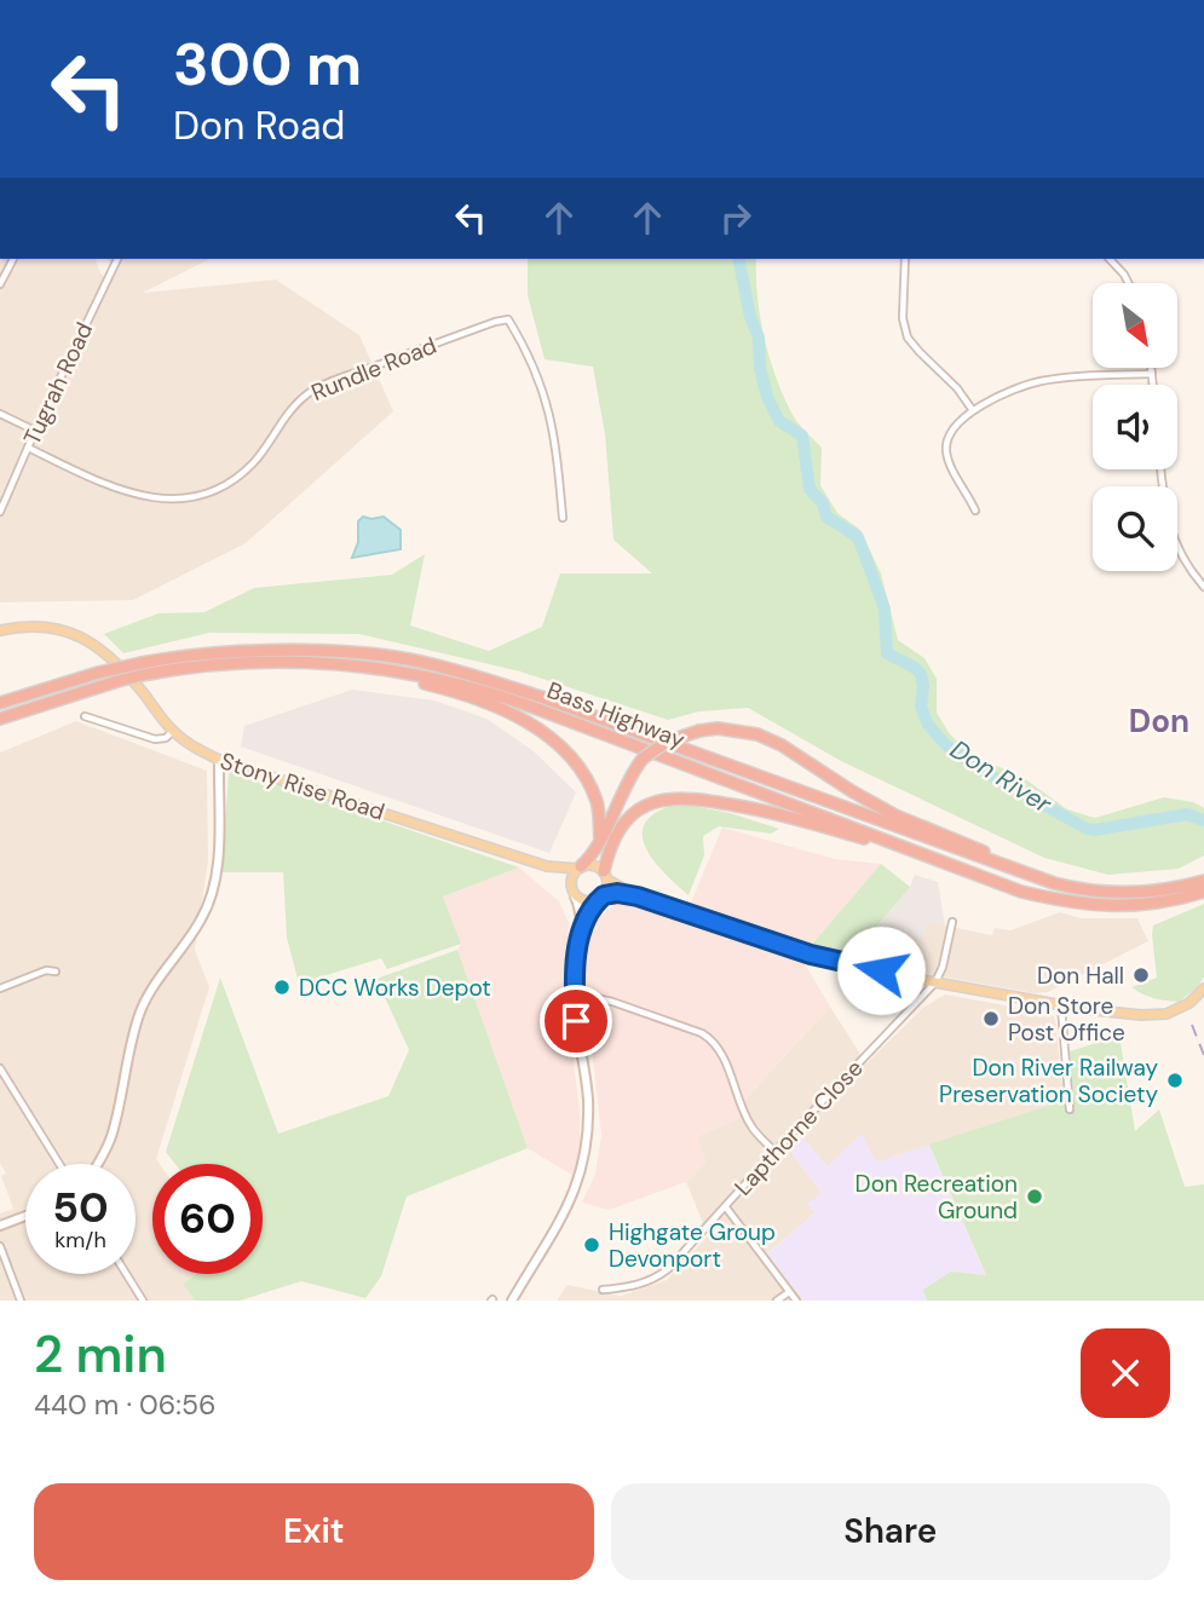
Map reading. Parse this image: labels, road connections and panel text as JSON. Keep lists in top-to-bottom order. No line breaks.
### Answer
{"streets":{"highway":["Bass Highway"],"main road":["Stony Rise Road"],"street":["Rundle Road","Tugrah Road","Lapthorne Close"]},"crossings":[["Rundle Road","Tugrah Road"]],"districts":["Don"],"water":["Don River"],"places":["Don Hall","DCC Works Depot","Don Store Post Office","Don River Railway Preservation Society","Don Recreation Ground","Highgate Group Devonport"],"north":"bottom right","page":{"turn":["300 m","Don Road"],"speed":"50 km/h","limit":"60","heading":["2 min","440 m · 06:56"],"buttons":["Exit","Share"]}}
